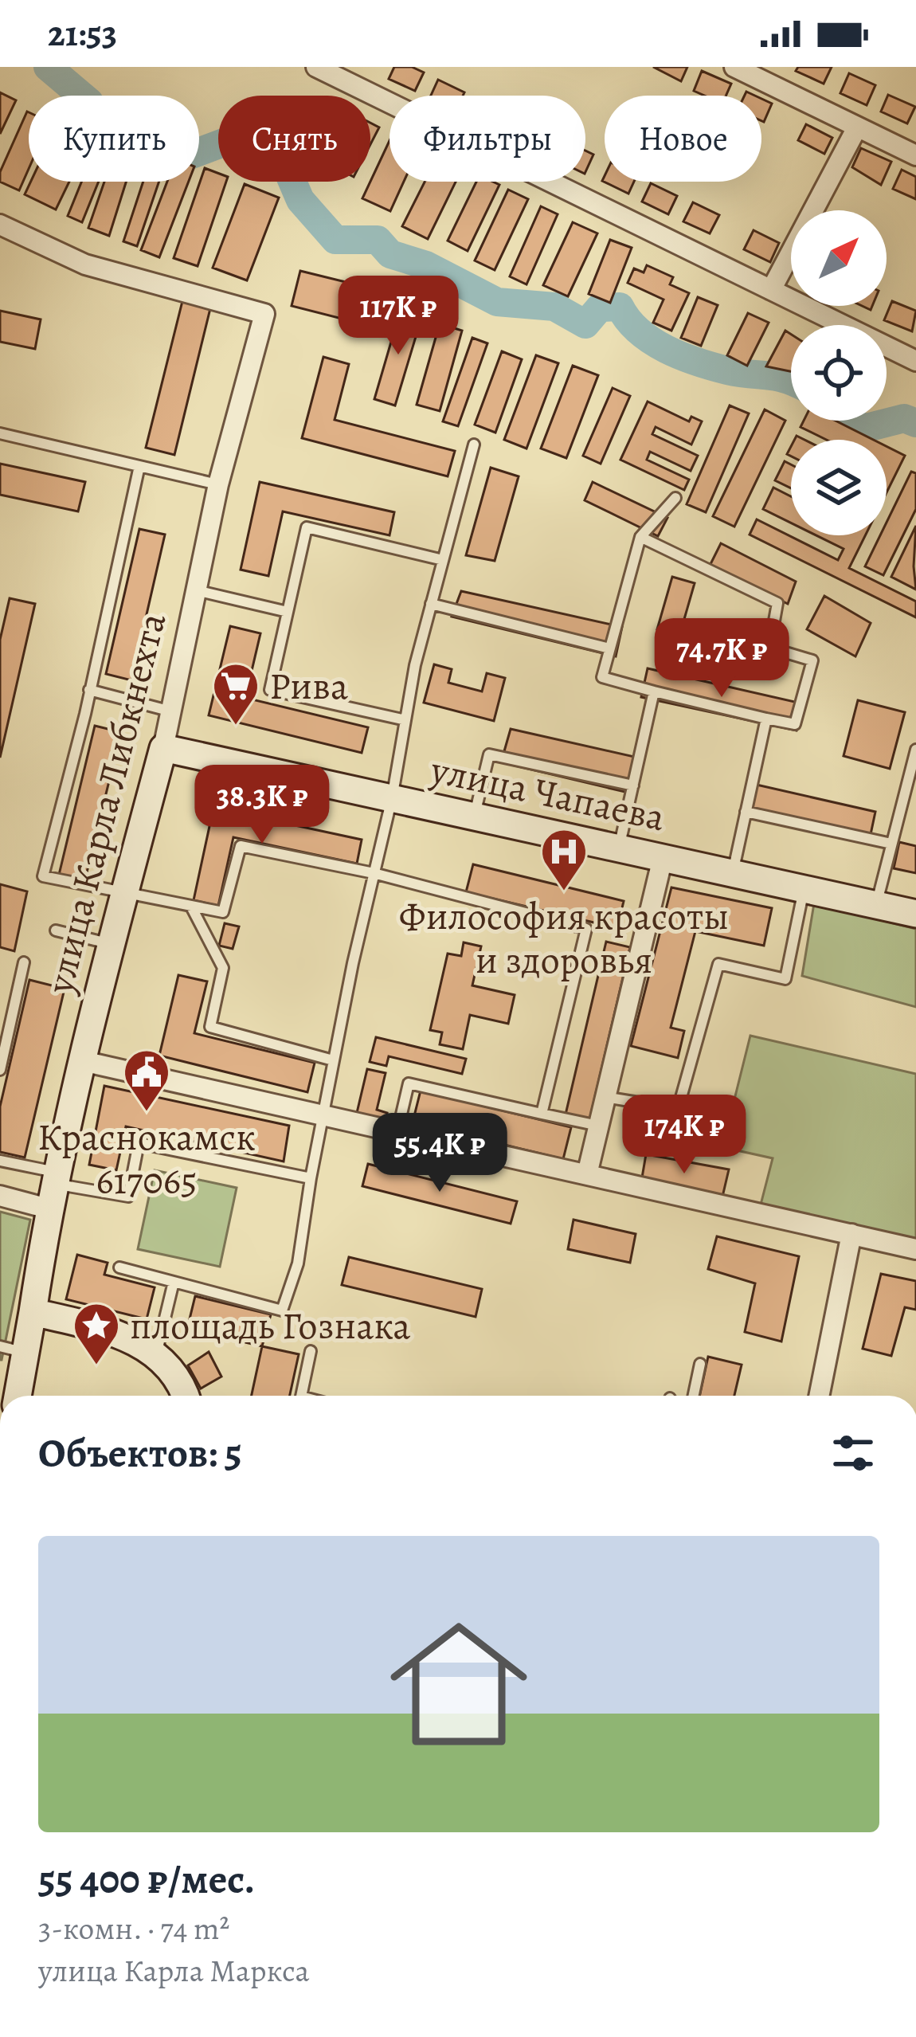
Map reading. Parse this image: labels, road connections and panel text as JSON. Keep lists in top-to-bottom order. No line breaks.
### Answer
{"streets":{"street":["улица Чапаева","улица Карла Либкнехта"]},"crossings":[["улица Чапаева","улица Карла Либкнехта"]],"places":{"supermarket":["Рива"],"hospital":["Философия красоты и здоровья"],"public building":["Краснокамск 617065"],"place":["площадь Гознака"]},"north":"top right","page":{"status":"21:53","chip":["Купить","Снять","Фильтры","Новое"],"price":["117K ₽","74.7K ₽","38.3K ₽","174K ₽","55.4K ₽"],"heading":"Объектов: 5","list":[{"name":"55 400 ₽/мес.","note":"3-комн. · 74 m² · улица Карла Маркса"}]}}
